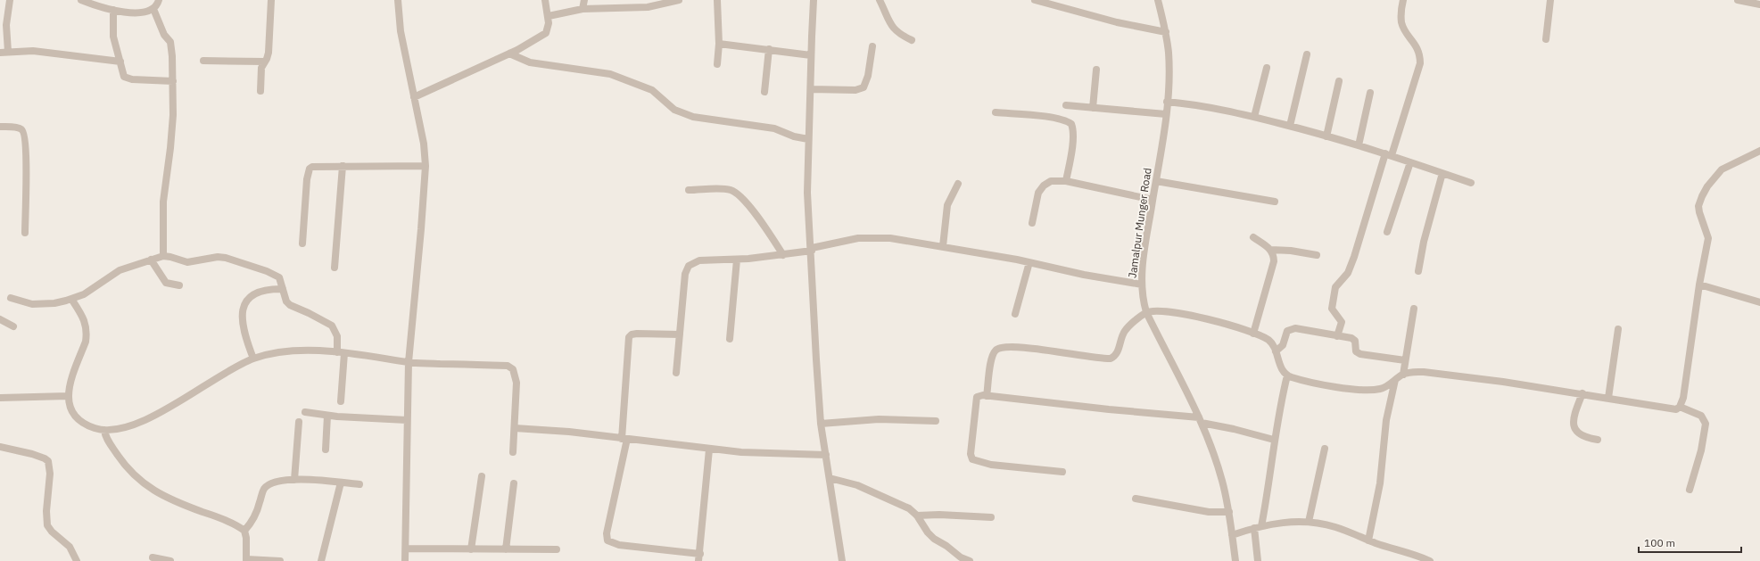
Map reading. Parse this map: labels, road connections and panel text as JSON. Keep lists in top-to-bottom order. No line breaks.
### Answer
{"streets":{"street":["Jamalpur Munger Road"]},"scale_bar":"100 m"}
